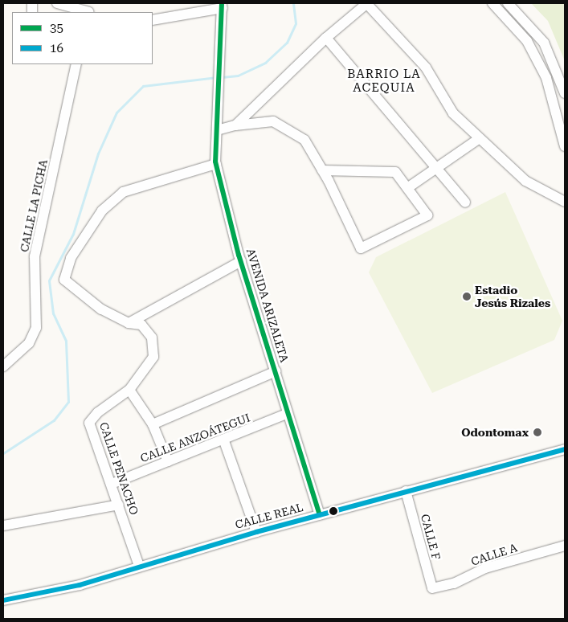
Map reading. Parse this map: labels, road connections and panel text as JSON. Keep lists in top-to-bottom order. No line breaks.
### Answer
{"streets":{"street":["CALLE LA PICHA","AVENIDA ARIZALETA","CALLE ANZOÁTEGUI","CALLE PENACHO","CALLE REAL","CALLE F","CALLE A"]},"crossings":[["AVENIDA ARIZALETA","CALLE ANZOÁTEGUI"],["AVENIDA ARIZALETA","CALLE PENACHO"],["AVENIDA ARIZALETA","CALLE REAL"],["CALLE ANZOÁTEGUI","CALLE PENACHO"],["CALLE PENACHO","CALLE REAL"],["CALLE REAL","CALLE F"],["CALLE F","CALLE A"]],"districts":["BARRIO LA ACEQUIA"],"places":["Estadio Jesús Rizales","Odontomax"],"lines":["transit line 35","transit line 16"],"legend":["35","16"]}
